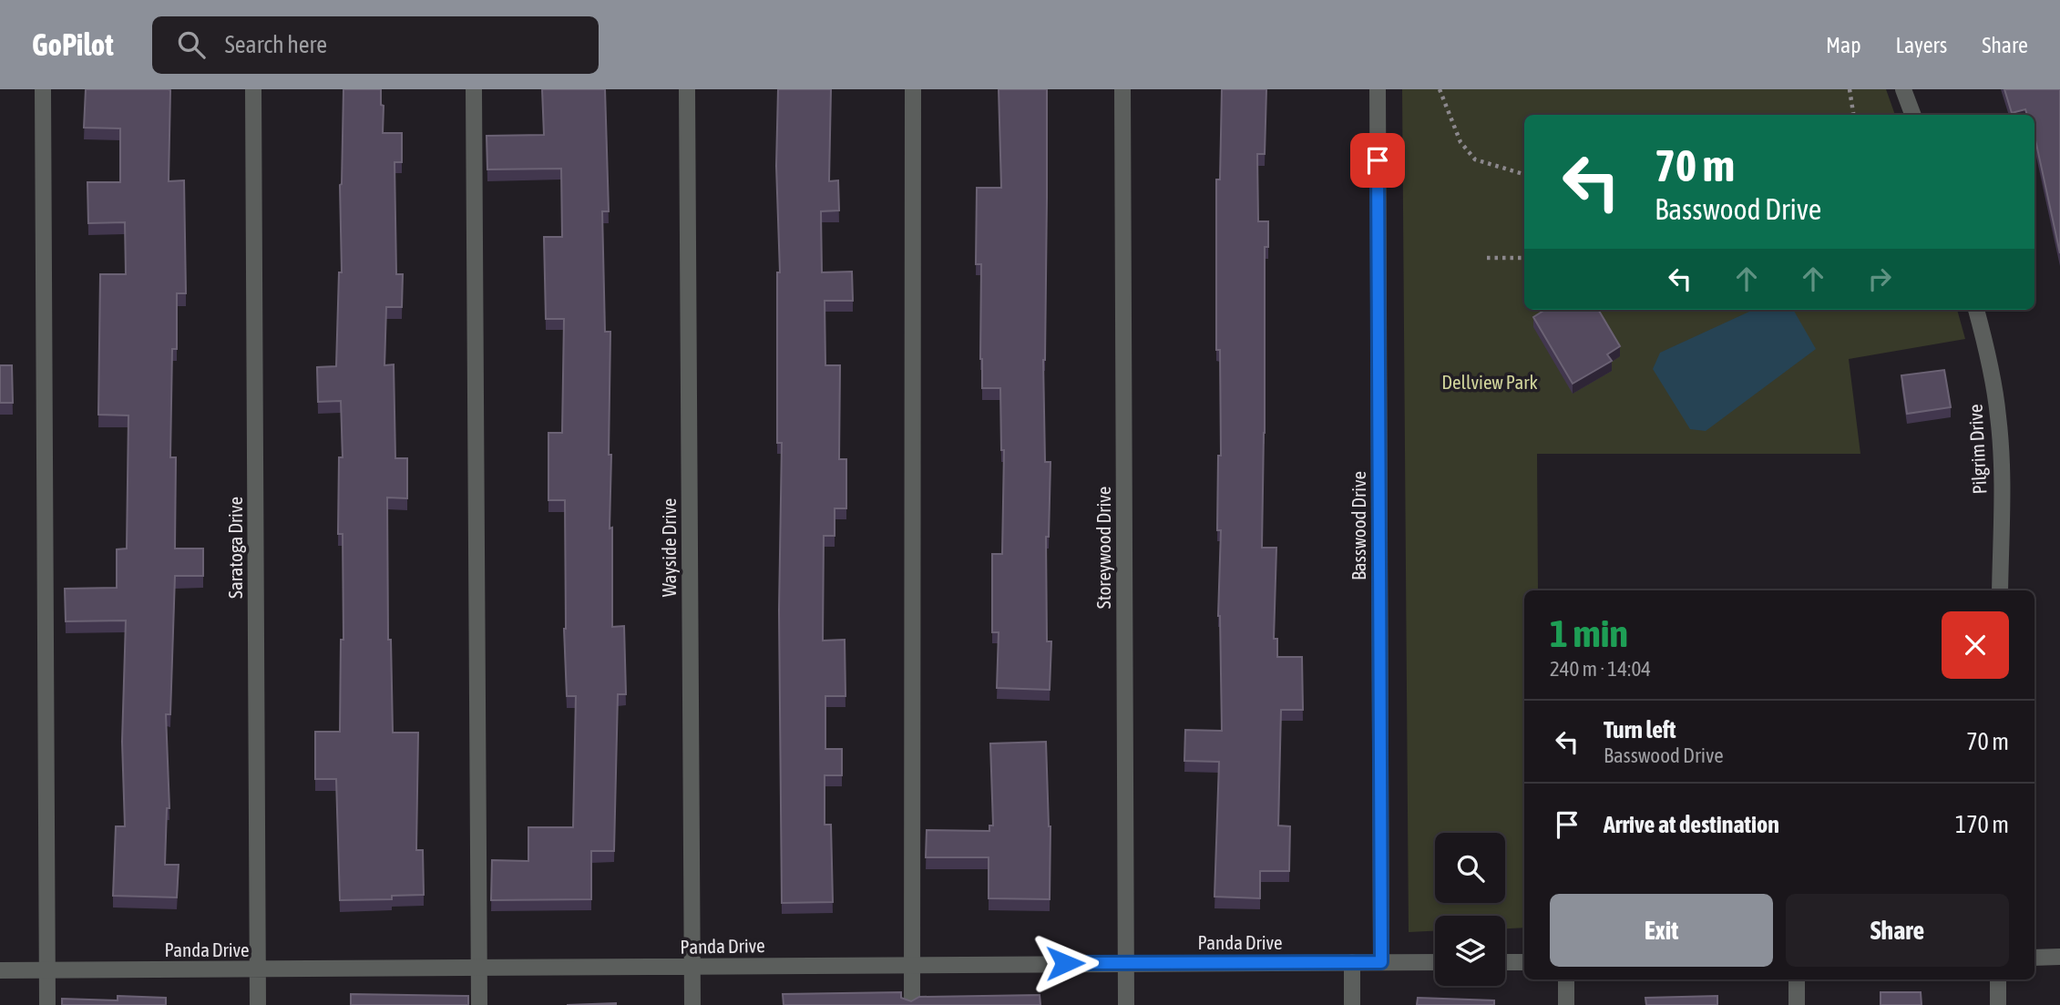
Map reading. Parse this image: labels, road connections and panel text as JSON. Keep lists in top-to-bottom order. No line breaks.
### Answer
{"streets":{"street":["Pilgrim Drive","Basswood Drive","Saratoga Drive","Wayside Drive","Storeywood Drive","Panda Drive"]},"crossings":[["Basswood Drive","Panda Drive"],["Saratoga Drive","Panda Drive"],["Wayside Drive","Panda Drive"],["Storeywood Drive","Panda Drive"]],"parks":["Dellview Park"],"page":{"header":"GoPilot","search":"Search here","nav":["Map","Layers","Share"],"turn":["70 m","Basswood Drive"],"heading":["1 min","240 m · 14:04"],"list":[{"name":"Turn left","note":"Basswood Drive","value":"70 m"},{"name":"Arrive at destination","value":"170 m"}],"buttons":["Exit","Share"]}}
